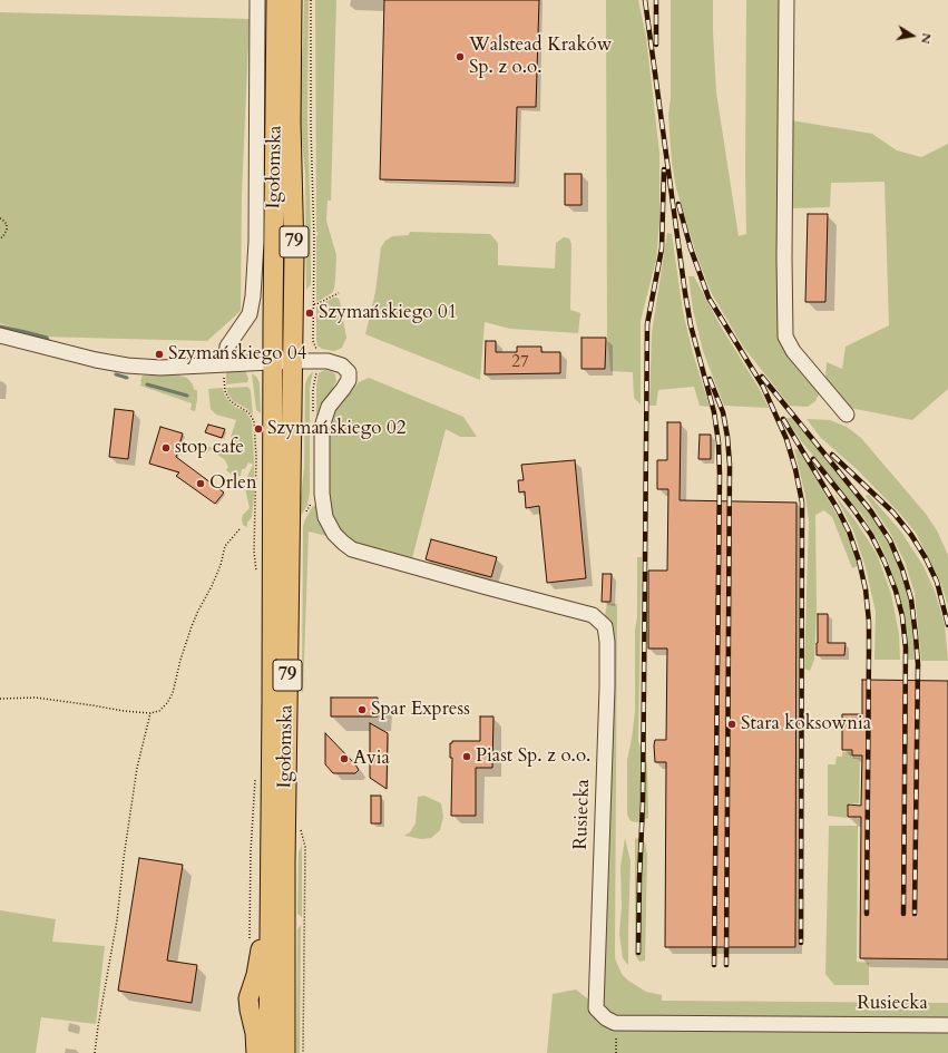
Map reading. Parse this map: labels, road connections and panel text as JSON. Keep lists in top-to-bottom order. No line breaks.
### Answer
{"streets":{"main road":["Igołomska","79"],"street":["Rusiecka"]},"crossings":[["Igołomska","Rusiecka"]],"places":["Walstead Kraków Sp. z o.o.","Szymańskiego 01","Szymańskiego 04","Szymańskiego 02","stop cafe","Orlen","Spar Express","Stara koksownia","Piast Sp. z o.o.","Avia"],"house_numbers":["27"],"north":"right"}
